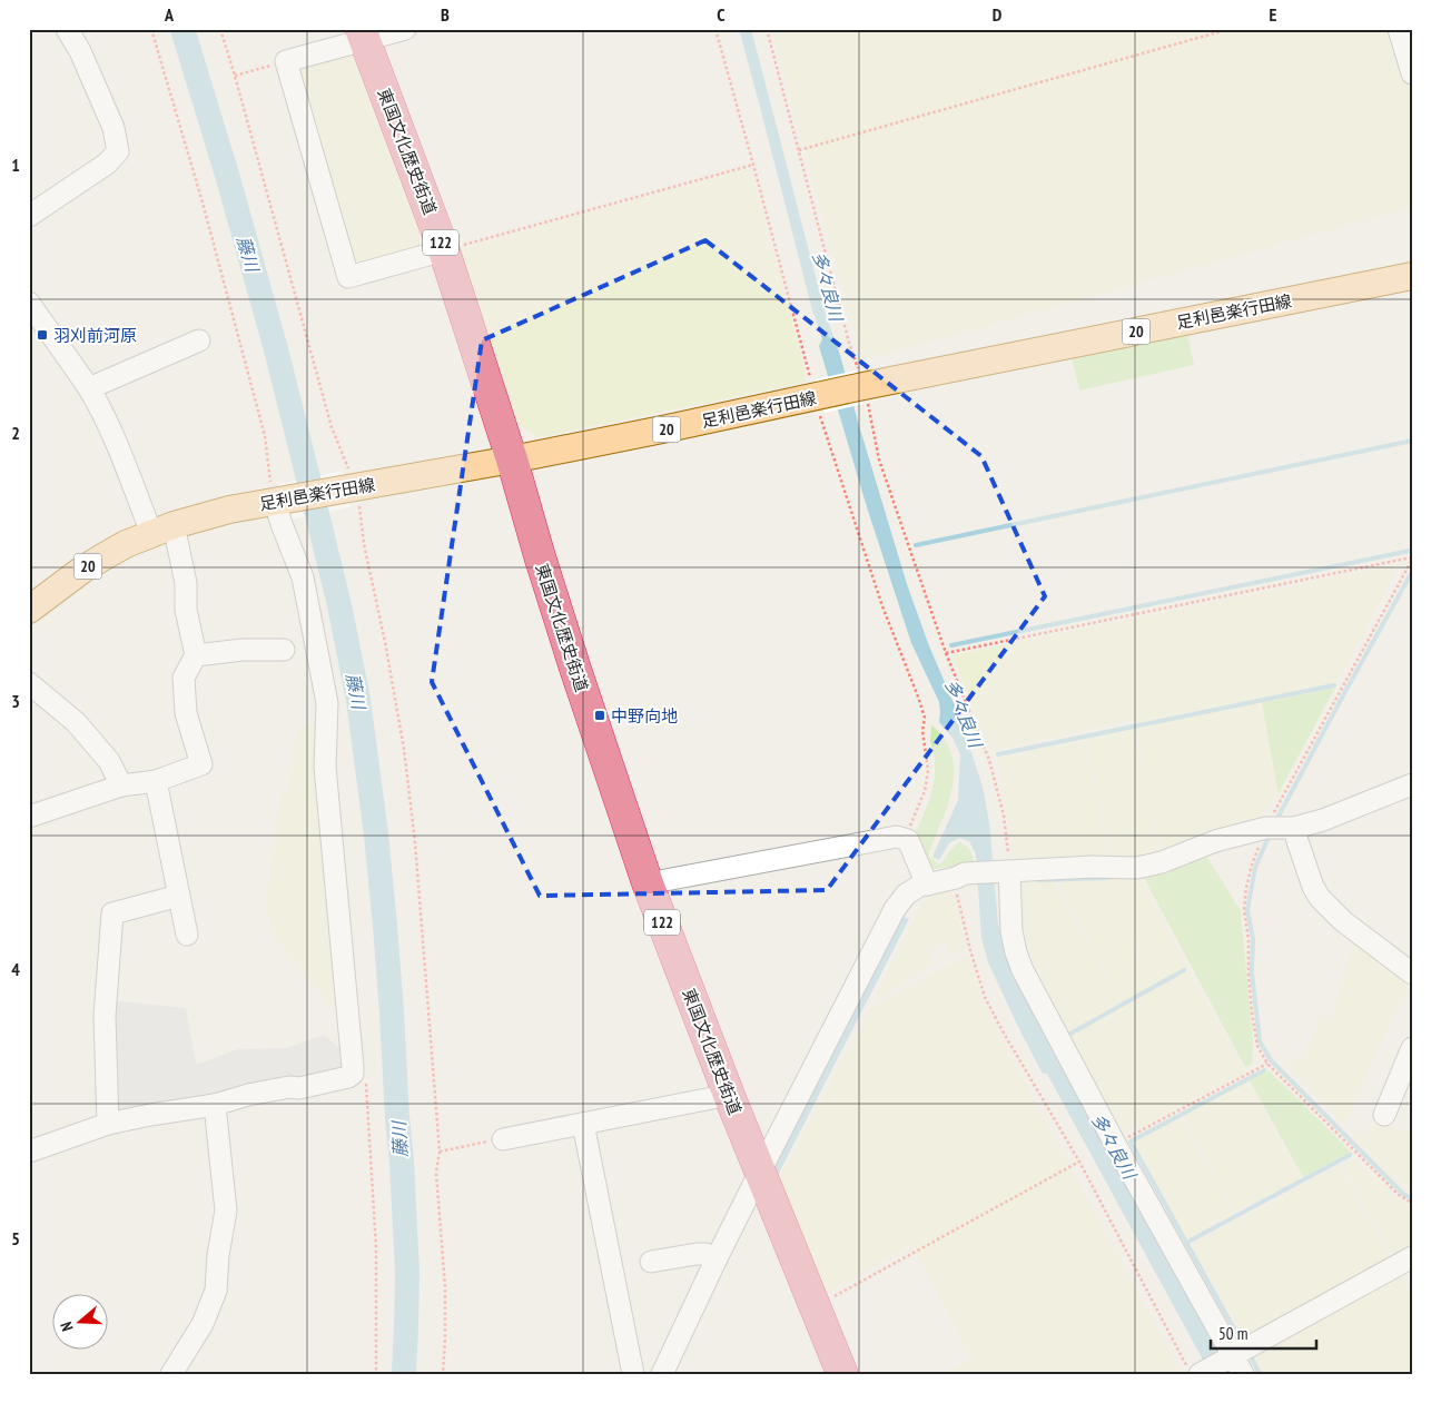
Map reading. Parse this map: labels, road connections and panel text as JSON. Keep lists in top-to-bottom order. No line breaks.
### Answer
{"streets":{"highway":["東国文化歴史街道","122"],"main road":["足利邑楽行田線","20"]},"crossings":[["東国文化歴史街道","足利邑楽行田線"]],"water":["藤川","多々良川"],"places":{"transit":["羽刈前河原","中野向地"]},"scale_bar":"50 m","north":"left","grid":{"columns":["A","B","C","D","E"],"rows":["1","2","3","4","5"]}}
